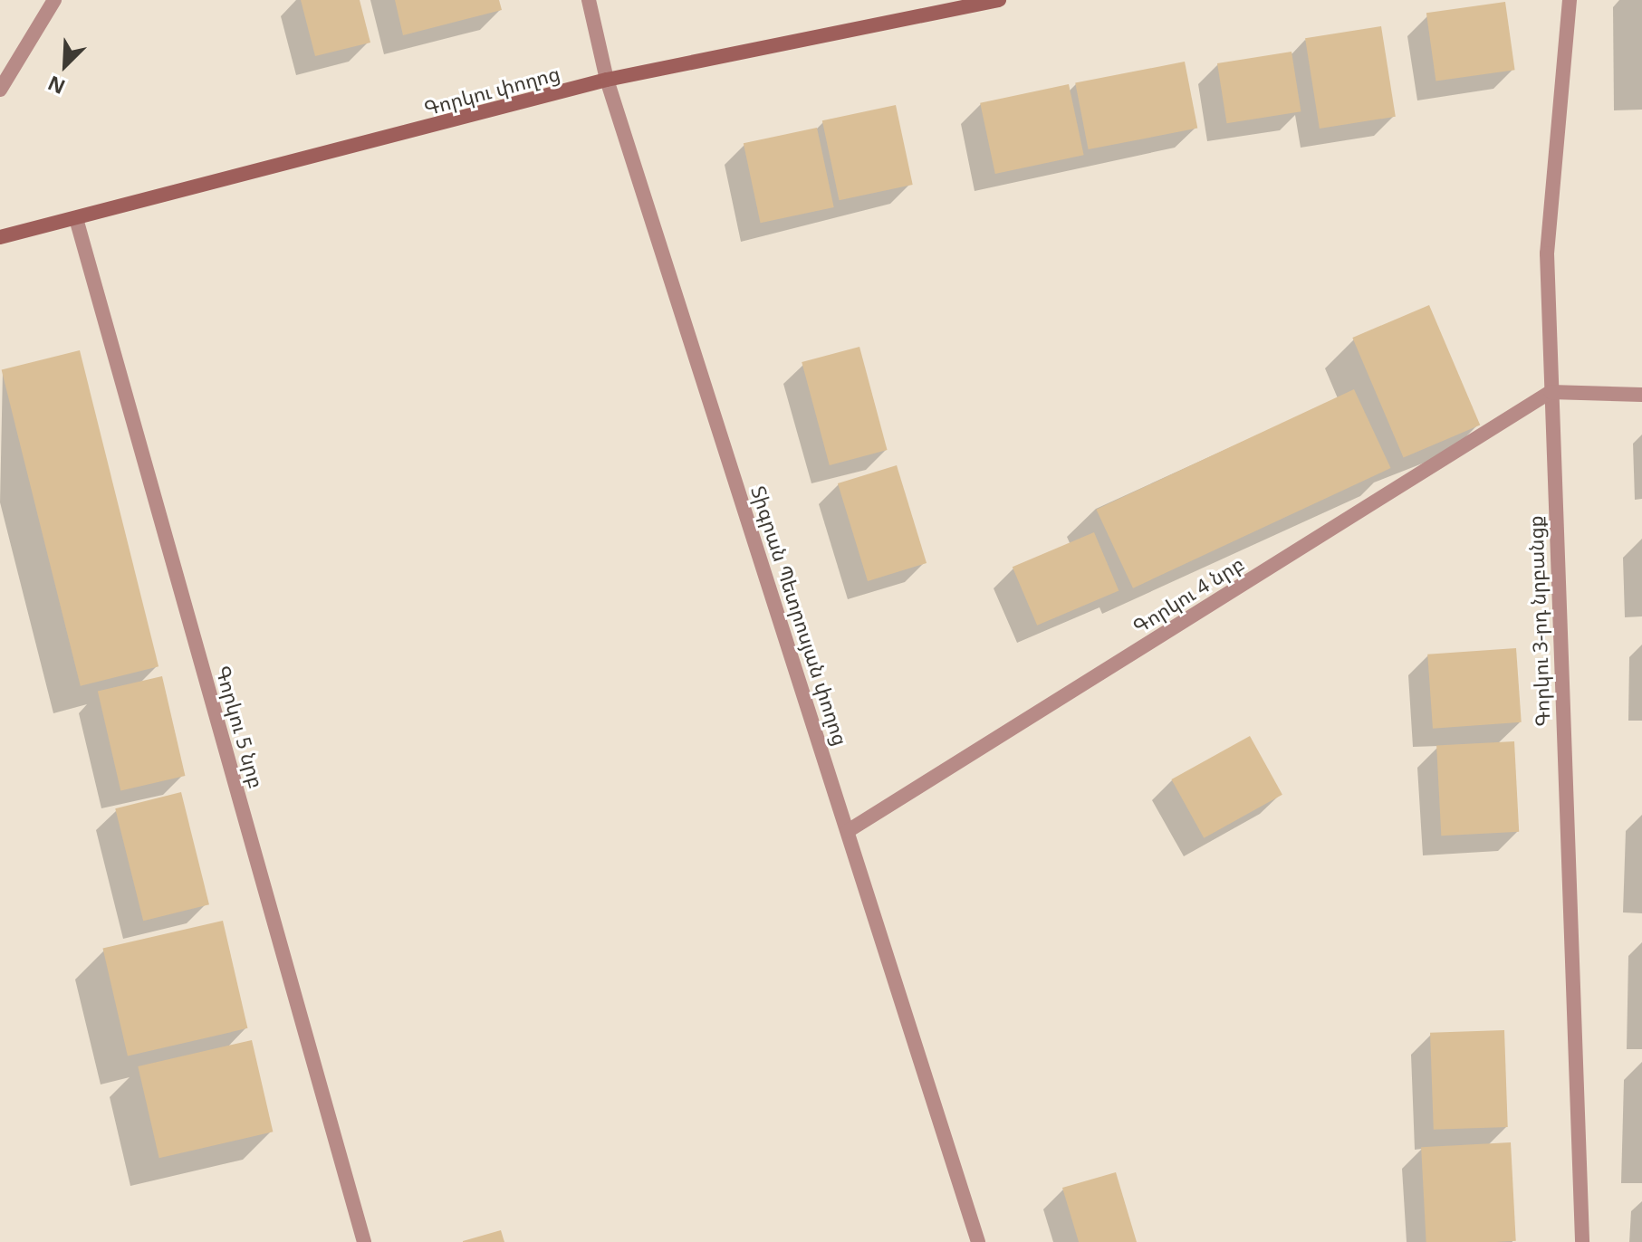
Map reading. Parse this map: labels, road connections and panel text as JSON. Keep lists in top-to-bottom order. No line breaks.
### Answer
{"streets":{"street":["Գորկու փողոց","Գորկու 4 նրբ","Տիգրան Պետրոսյան փողոց","Գորկու 3-րդ նրբանցք","Գորկու 5 նրբ"]},"crossings":[["Գորկու փողոց","Տիգրան Պետրոսյան փողոց"],["Գորկու փողոց","Գորկու 5 նրբ"],["Գորկու 4 նրբ","Տիգրան Պետրոսյան փողոց"],["Գորկու 4 նրբ","Գորկու 3-րդ նրբանցք"]],"north":"bottom left"}
